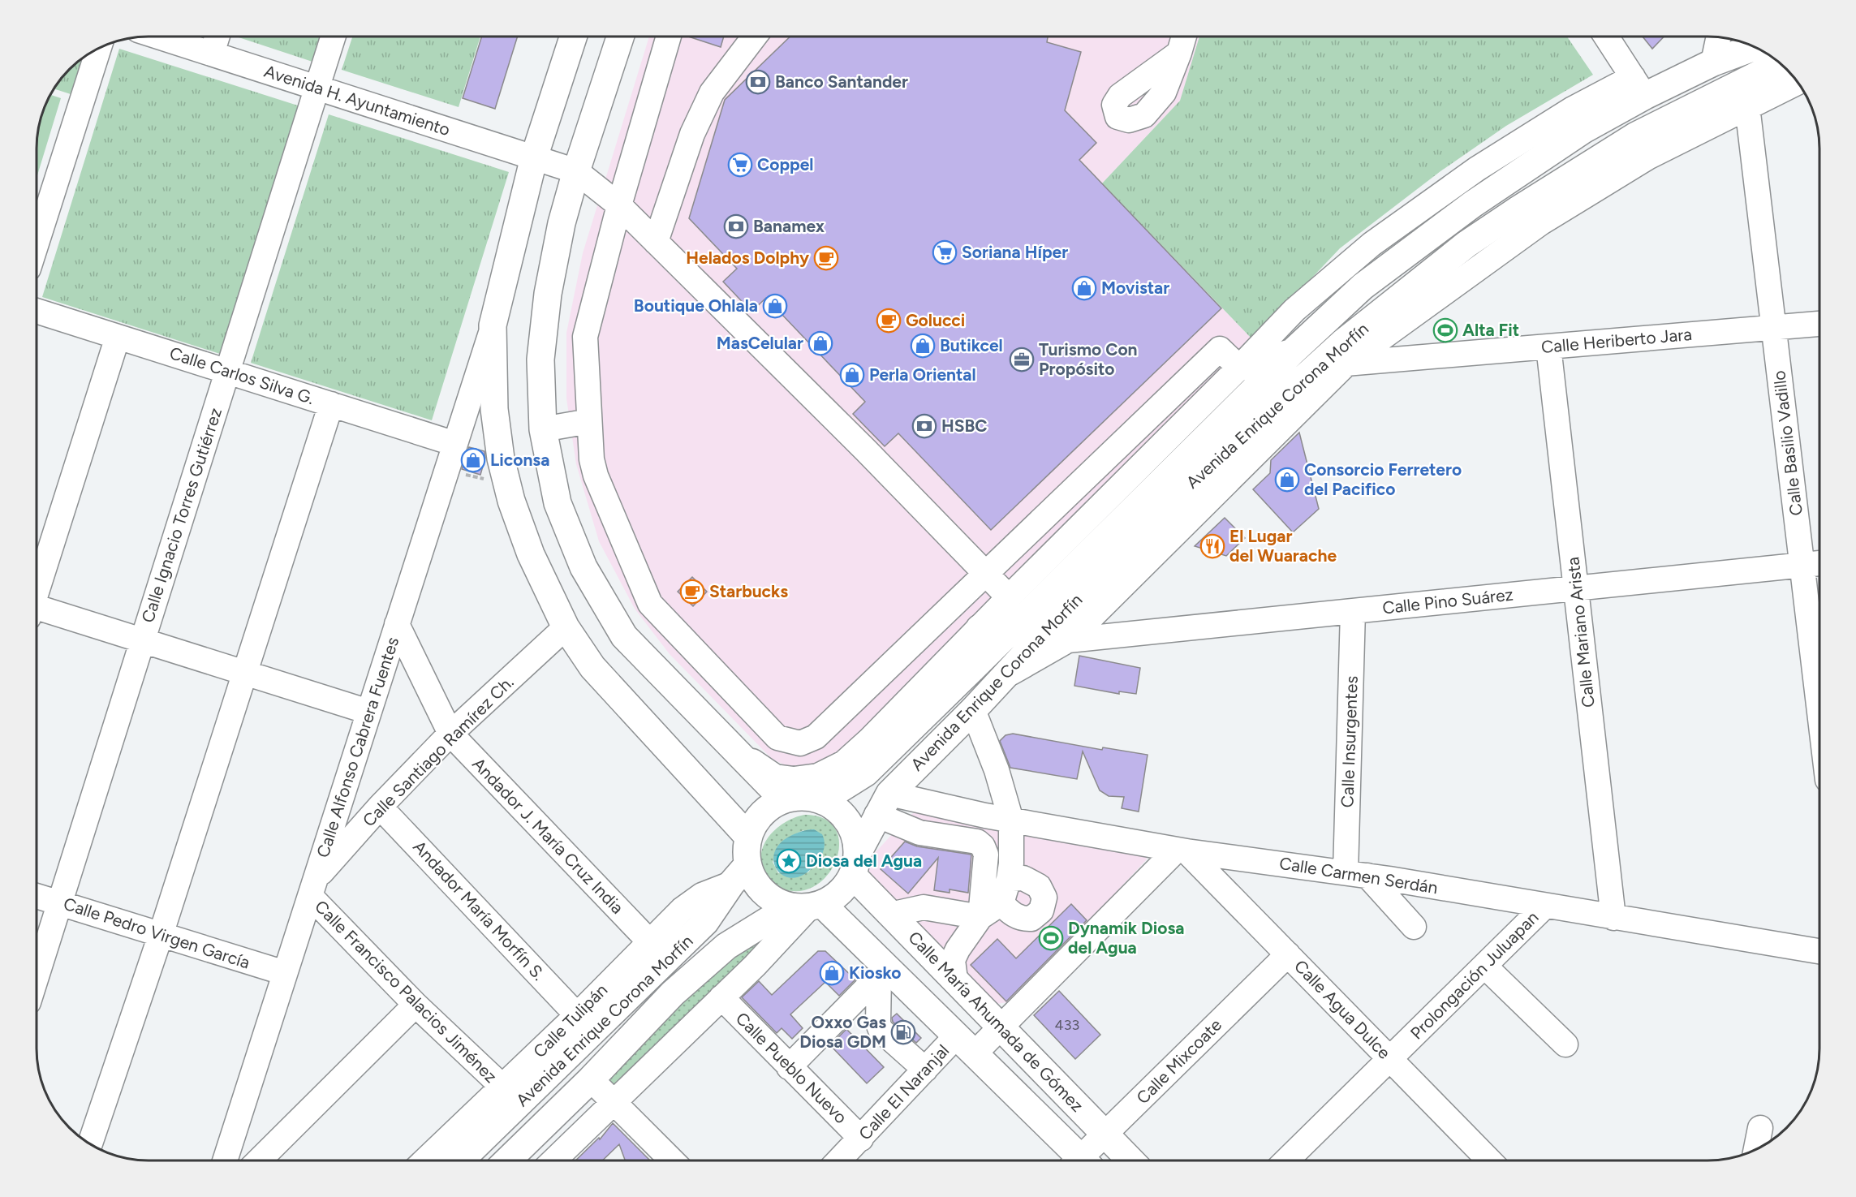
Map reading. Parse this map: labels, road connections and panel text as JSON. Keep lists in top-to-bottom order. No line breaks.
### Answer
{"streets":{"main road":["Avenida Enrique Corona Morfín","Calle María Ahumada de Gómez"],"street":["Avenida H. Ayuntamiento","Calle Heriberto Jara","Calle Carlos Silva G.","Calle Basilio Vadillo","Calle Ignacio Torres Gutiérrez","Calle Pino Suárez","Calle Mariano Arista","Calle Insurgentes","Calle Alfonso Cabrera Fuentes","Calle Santiago Ramírez Ch.","Andador J. María Cruz India","Calle Carmen Serdán","Andador María Morfín S.","Calle Pedro Virgen García","Prolongación Juluapan","Calle Francisco Palacios Jiménez","Calle Agua Dulce","Calle Tulipán","Calle Mixcoate","Calle Pueblo Nuevo","Calle El Naranjal"]},"crossings":[["Avenida H. Ayuntamiento","Calle Ignacio Torres Gutiérrez"],["Calle Heriberto Jara","Avenida Enrique Corona Morfín"],["Calle Heriberto Jara","Calle Basilio Vadillo"],["Calle Heriberto Jara","Calle Mariano Arista"],["Calle Carlos Silva G.","Calle Ignacio Torres Gutiérrez"],["Calle Carlos Silva G.","Calle Alfonso Cabrera Fuentes"],["Avenida Enrique Corona Morfín","Calle Carmen Serdán"],["Avenida Enrique Corona Morfín","Calle Tulipán"],["Avenida Enrique Corona Morfín","Calle María Ahumada de Gómez"],["Avenida Enrique Corona Morfín","Calle Pueblo Nuevo"],["Calle Basilio Vadillo","Calle Pino Suárez"],["Calle Ignacio Torres Gutiérrez","Calle Pedro Virgen García"],["Calle Pino Suárez","Calle Mariano Arista"],["Calle Pino Suárez","Calle Insurgentes"],["Calle Mariano Arista","Calle Carmen Serdán"],["Calle Insurgentes","Calle Carmen Serdán"],["Calle Alfonso Cabrera Fuentes","Calle Santiago Ramírez Ch."],["Calle Alfonso Cabrera Fuentes","Andador J. María Cruz India"],["Calle Alfonso Cabrera Fuentes","Calle Pedro Virgen García"],["Calle Alfonso Cabrera Fuentes","Calle Francisco Palacios Jiménez"],["Calle Santiago Ramírez Ch.","Andador J. María Cruz India"],["Calle Santiago Ramírez Ch.","Andador María Morfín S."],["Calle Santiago Ramírez Ch.","Calle Francisco Palacios Jiménez"],["Andador J. María Cruz India","Calle Tulipán"],["Calle Carmen Serdán","Prolongación Juluapan"],["Calle Carmen Serdán","Calle Agua Dulce"],["Calle Carmen Serdán","Calle El Naranjal"],["Andador María Morfín S.","Calle Tulipán"],["Prolongación Juluapan","Calle Agua Dulce"],["Calle Francisco Palacios Jiménez","Calle Tulipán"],["Calle Agua Dulce","Calle Mixcoate"],["Calle Agua Dulce","Calle El Naranjal"],["Calle Tulipán","Calle María Ahumada de Gómez"],["Calle María Ahumada de Gómez","Calle Mixcoate"],["Calle María Ahumada de Gómez","Calle El Naranjal"],["Calle Pueblo Nuevo","Calle El Naranjal"]],"places":{"bank":["Banco Santander","Banamex","HSBC"],"supermarket":["Coppel","Soriana Híper"],"cafe":["Helados Dolphy","Golucci","Starbucks"],"shop":["Movistar","Boutique Ohlala","MasCelular","Butikcel","Perla Oriental","Liconsa","Consorcio Ferretero del Pacifico","Kiosko"],"sports":["Alta Fit","Dynamik Diosa del Agua"],"office":["Turismo Con Propósito"],"restaurant":["El Lugar del Wuarache"],"place":["Diosa del Agua"],"fuel station":["Oxxo Gas Diosa GDM"]},"house_numbers":["433"]}
